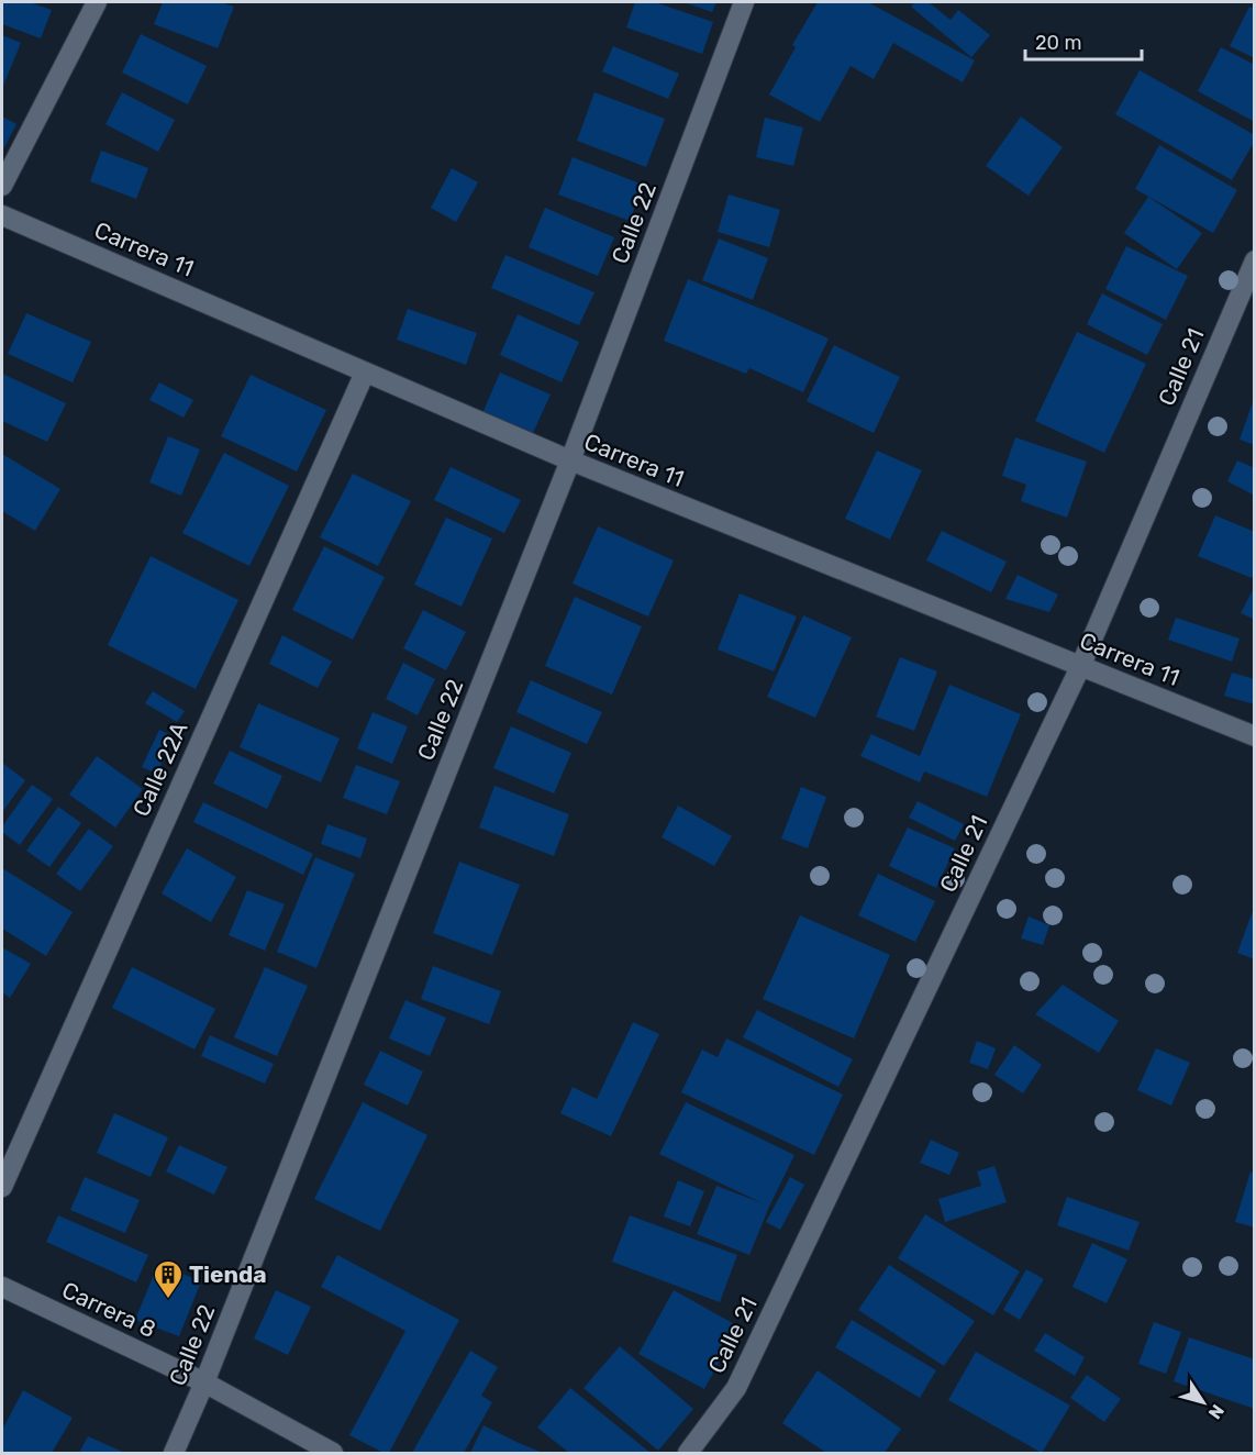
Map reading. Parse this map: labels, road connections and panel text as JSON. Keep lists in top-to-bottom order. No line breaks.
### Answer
{"streets":{"street":["Calle 22","Carrera 11","Calle 21","Calle 22A","Carrera 8"]},"crossings":[["Calle 22","Carrera 11"],["Calle 22","Carrera 8"],["Carrera 11","Calle 21"],["Carrera 11","Calle 22A"]],"places":{"building":["Tienda"]},"scale_bar":"20 m","north":"bottom right"}
